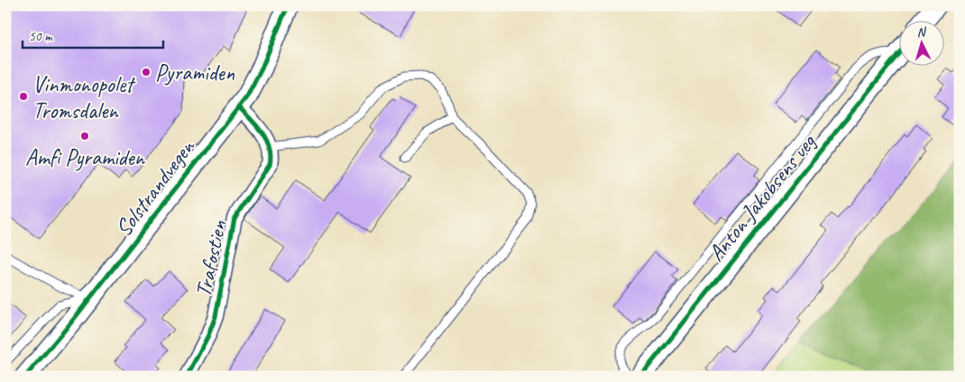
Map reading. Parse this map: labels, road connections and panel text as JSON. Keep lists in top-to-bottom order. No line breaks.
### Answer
{"streets":{"street":["Solstrandvegen","Anton Jakobsens veg","Trafostien"]},"places":["Pyramiden","Vinmonopolet Tromsdalen","Amfi Pyramiden"],"scale_bar":"50 m","north":"top"}
